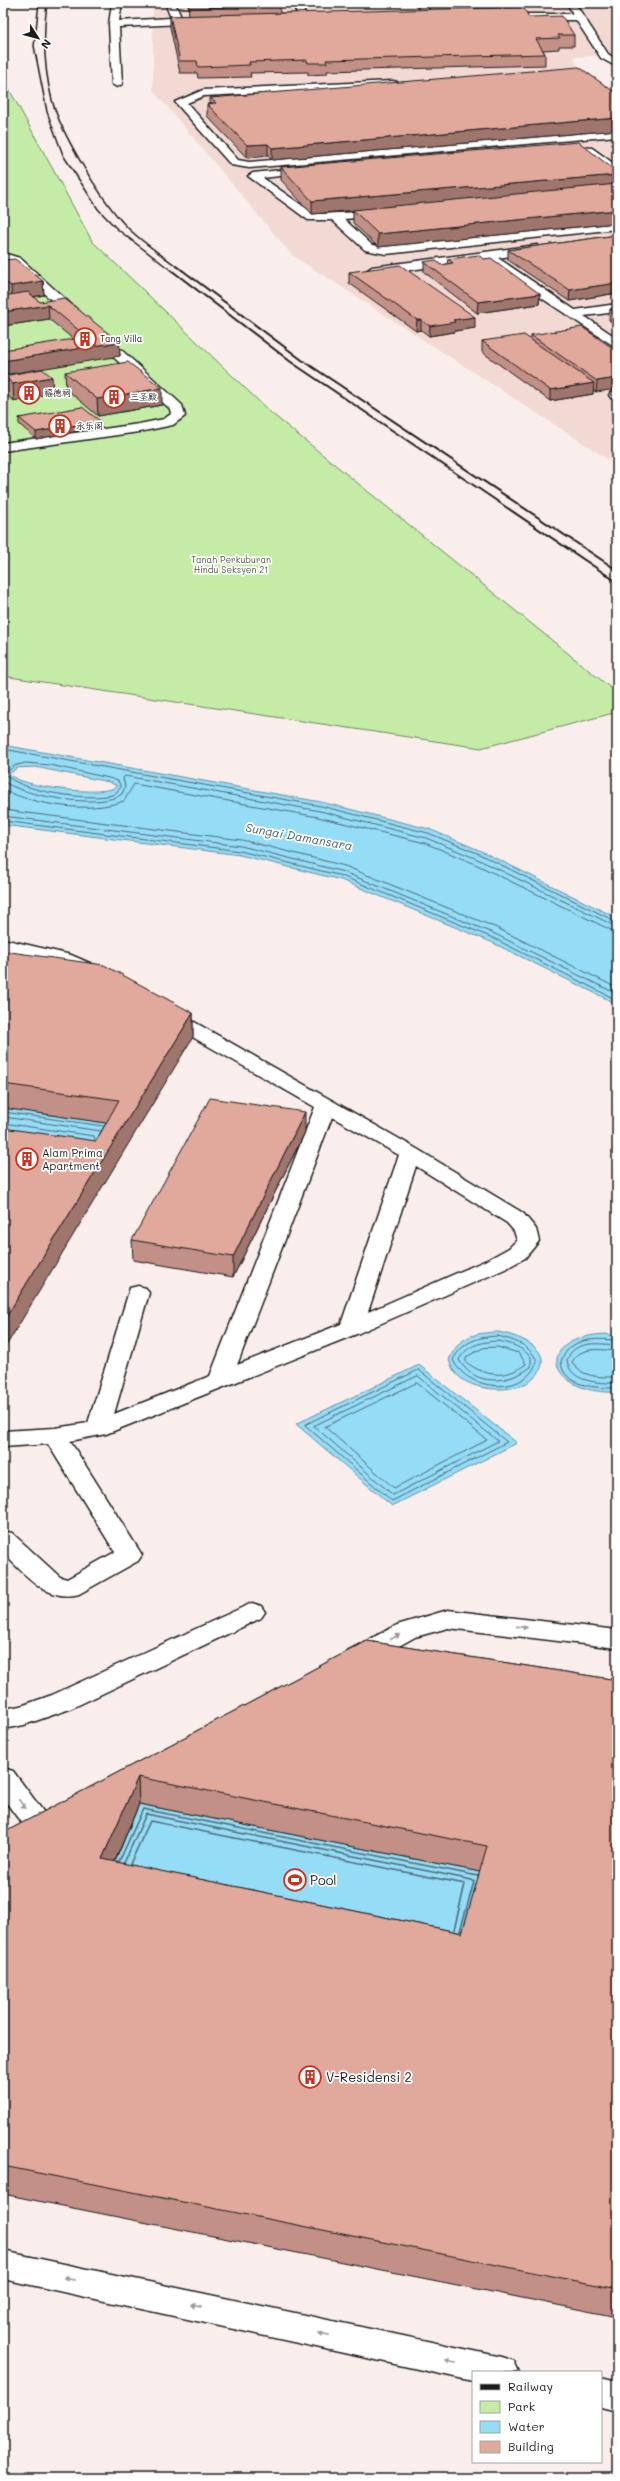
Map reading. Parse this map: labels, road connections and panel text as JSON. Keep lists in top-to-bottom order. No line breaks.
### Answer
{"water":["Sungai Damansara"],"parks":["Tanah Perkuburan Hindu Seksyen 21"],"places":{"building":["Tang Villa","福德祠","三圣殿","永乐阁","Alam Prima Apartment","V-Residensi 2"],"sports":["Pool"]},"legend":["Railway","Park","Water","Building"],"north":"bottom right"}
